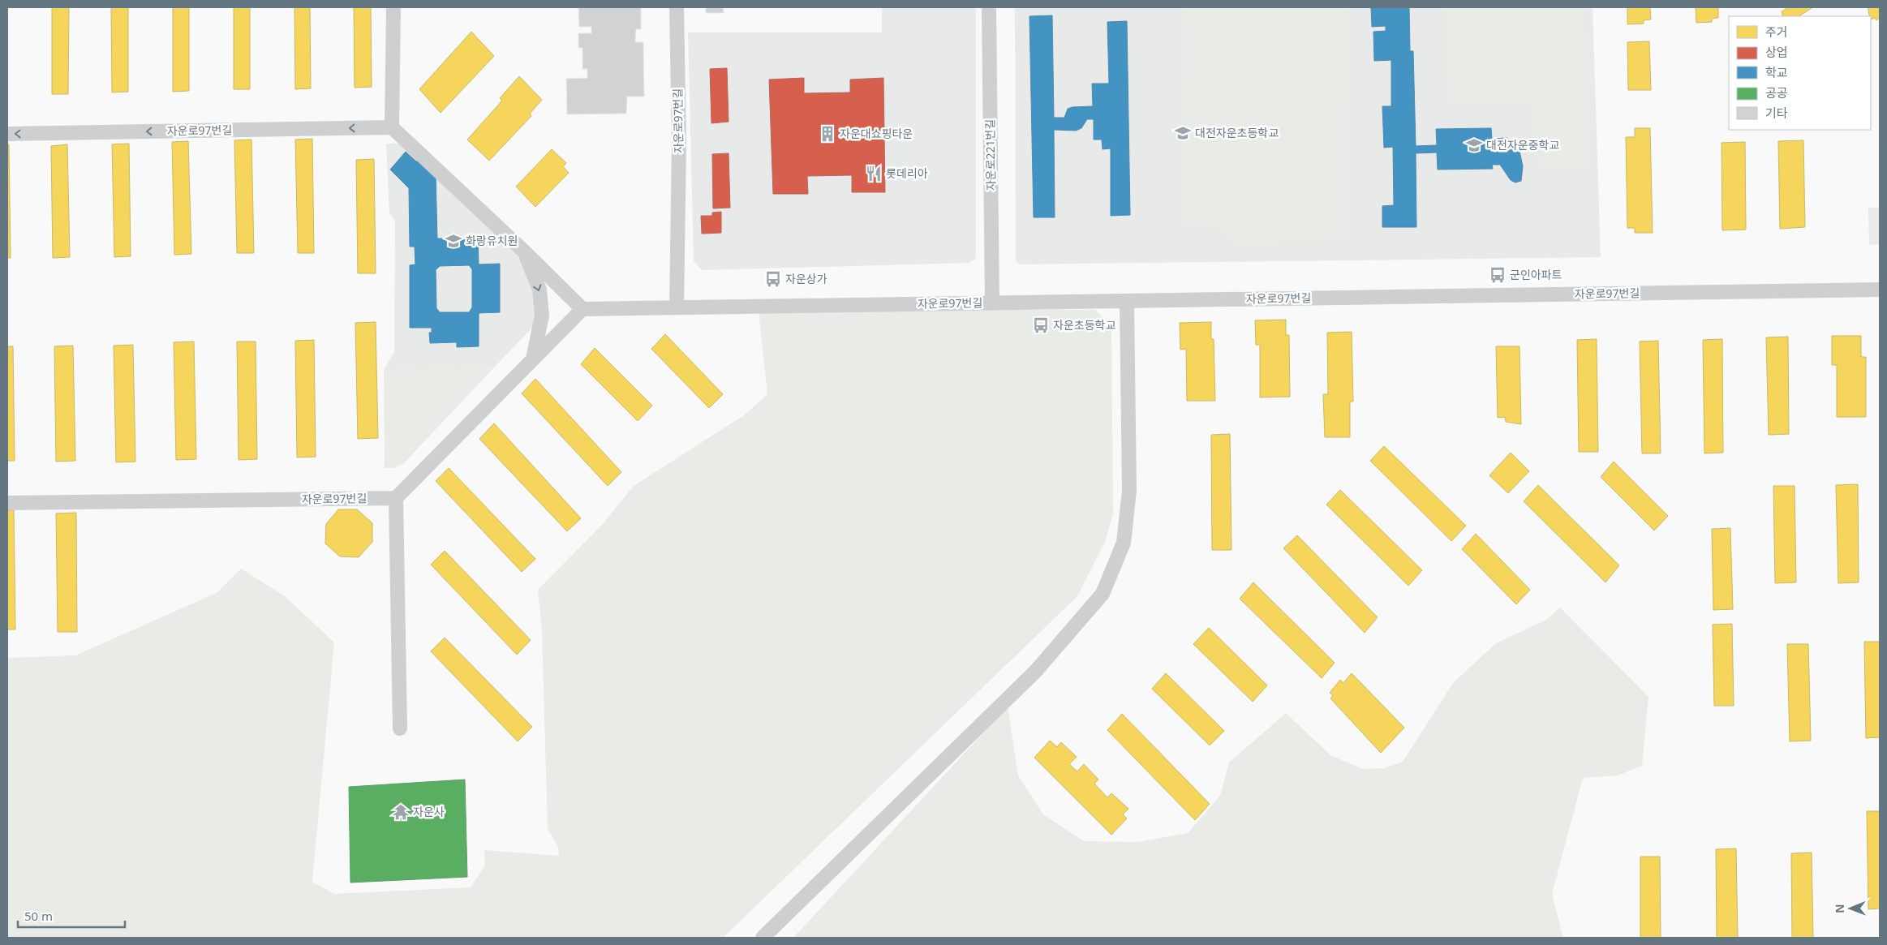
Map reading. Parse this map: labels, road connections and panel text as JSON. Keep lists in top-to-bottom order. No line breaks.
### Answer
{"streets":{"street":["자운로97번길","자운로221번길"]},"crossings":[["자운로97번길","자운로221번길"]],"places":{"school or university":["대전자운초등학교","대전자운중학교","화랑유치원"],"building":["자운대쇼핑타운"],"restaurant":["롯데리아"],"bus stop":["군인아파트","자운상가","자운초등학교"],"temple":["자운사"]},"legend":["주거","상업","학교","공공","기타"],"scale_bar":"50 m","north":"left"}
